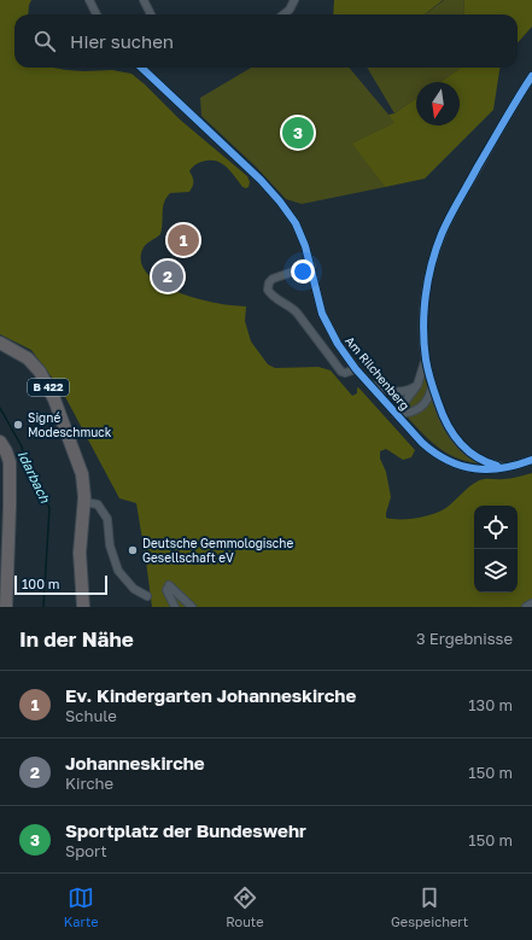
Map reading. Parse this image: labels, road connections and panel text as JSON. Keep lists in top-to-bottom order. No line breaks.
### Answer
{"streets":{"main road":["B 422"],"street":["Am Rilchenberg"]},"water":["Idarbach"],"places":["Signé Modeschmuck","Deutsche Gemmologische Gesellschaft eV"],"scale_bar":"100 m","north":"bottom","page":{"search":"Hier suchen","pins":["3","1","2"],"scale":"100 m","heading":["In der Nähe","3 Ergebnisse"],"list":[{"mark":"1","name":"Ev. Kindergarten Johanneskirche","note":"Schule","value":"130 m"},{"mark":"2","name":"Johanneskirche","note":"Kirche","value":"150 m"},{"mark":"3","name":"Sportplatz der Bundeswehr","note":"Sport","value":"150 m"}],"nav":["Karte","Route","Gespeichert"]}}
